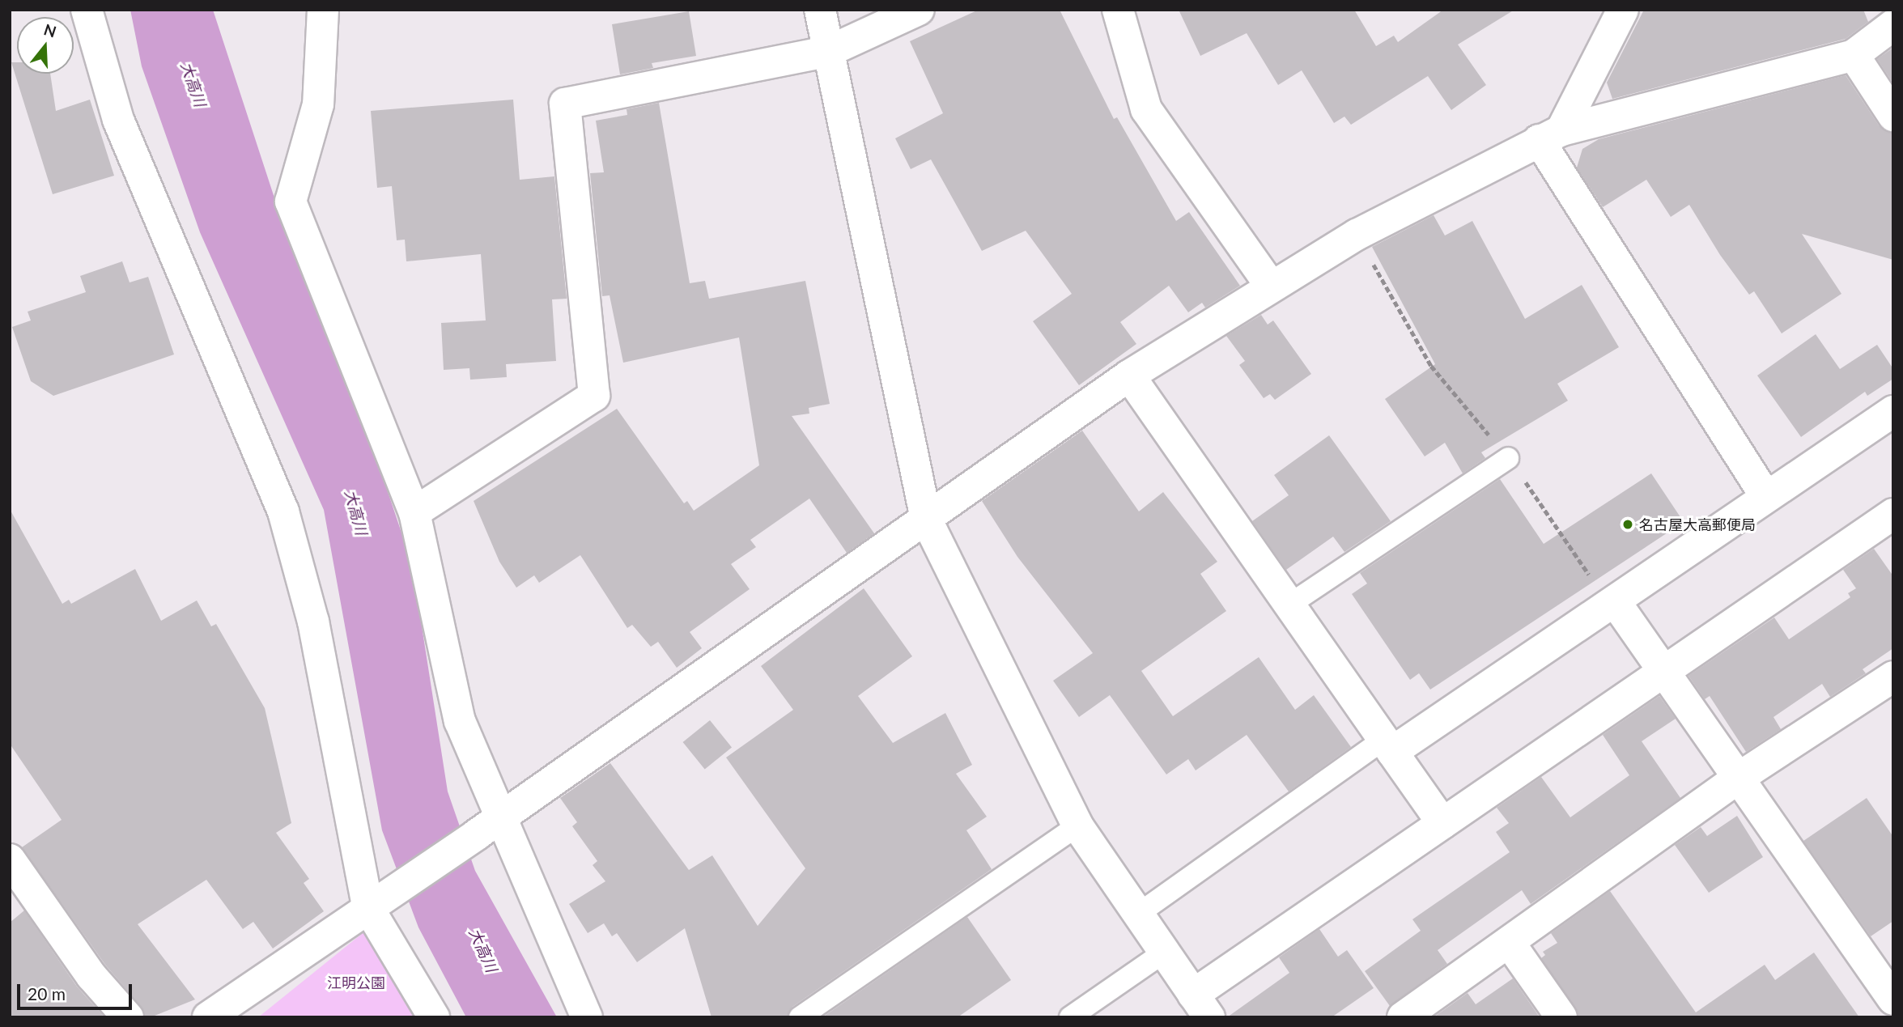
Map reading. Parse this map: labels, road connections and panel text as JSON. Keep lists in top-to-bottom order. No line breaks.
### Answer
{"water":["大高川"],"parks":["江明公園"],"places":["名古屋大高郵便局"],"scale_bar":"20 m","north":"top"}
